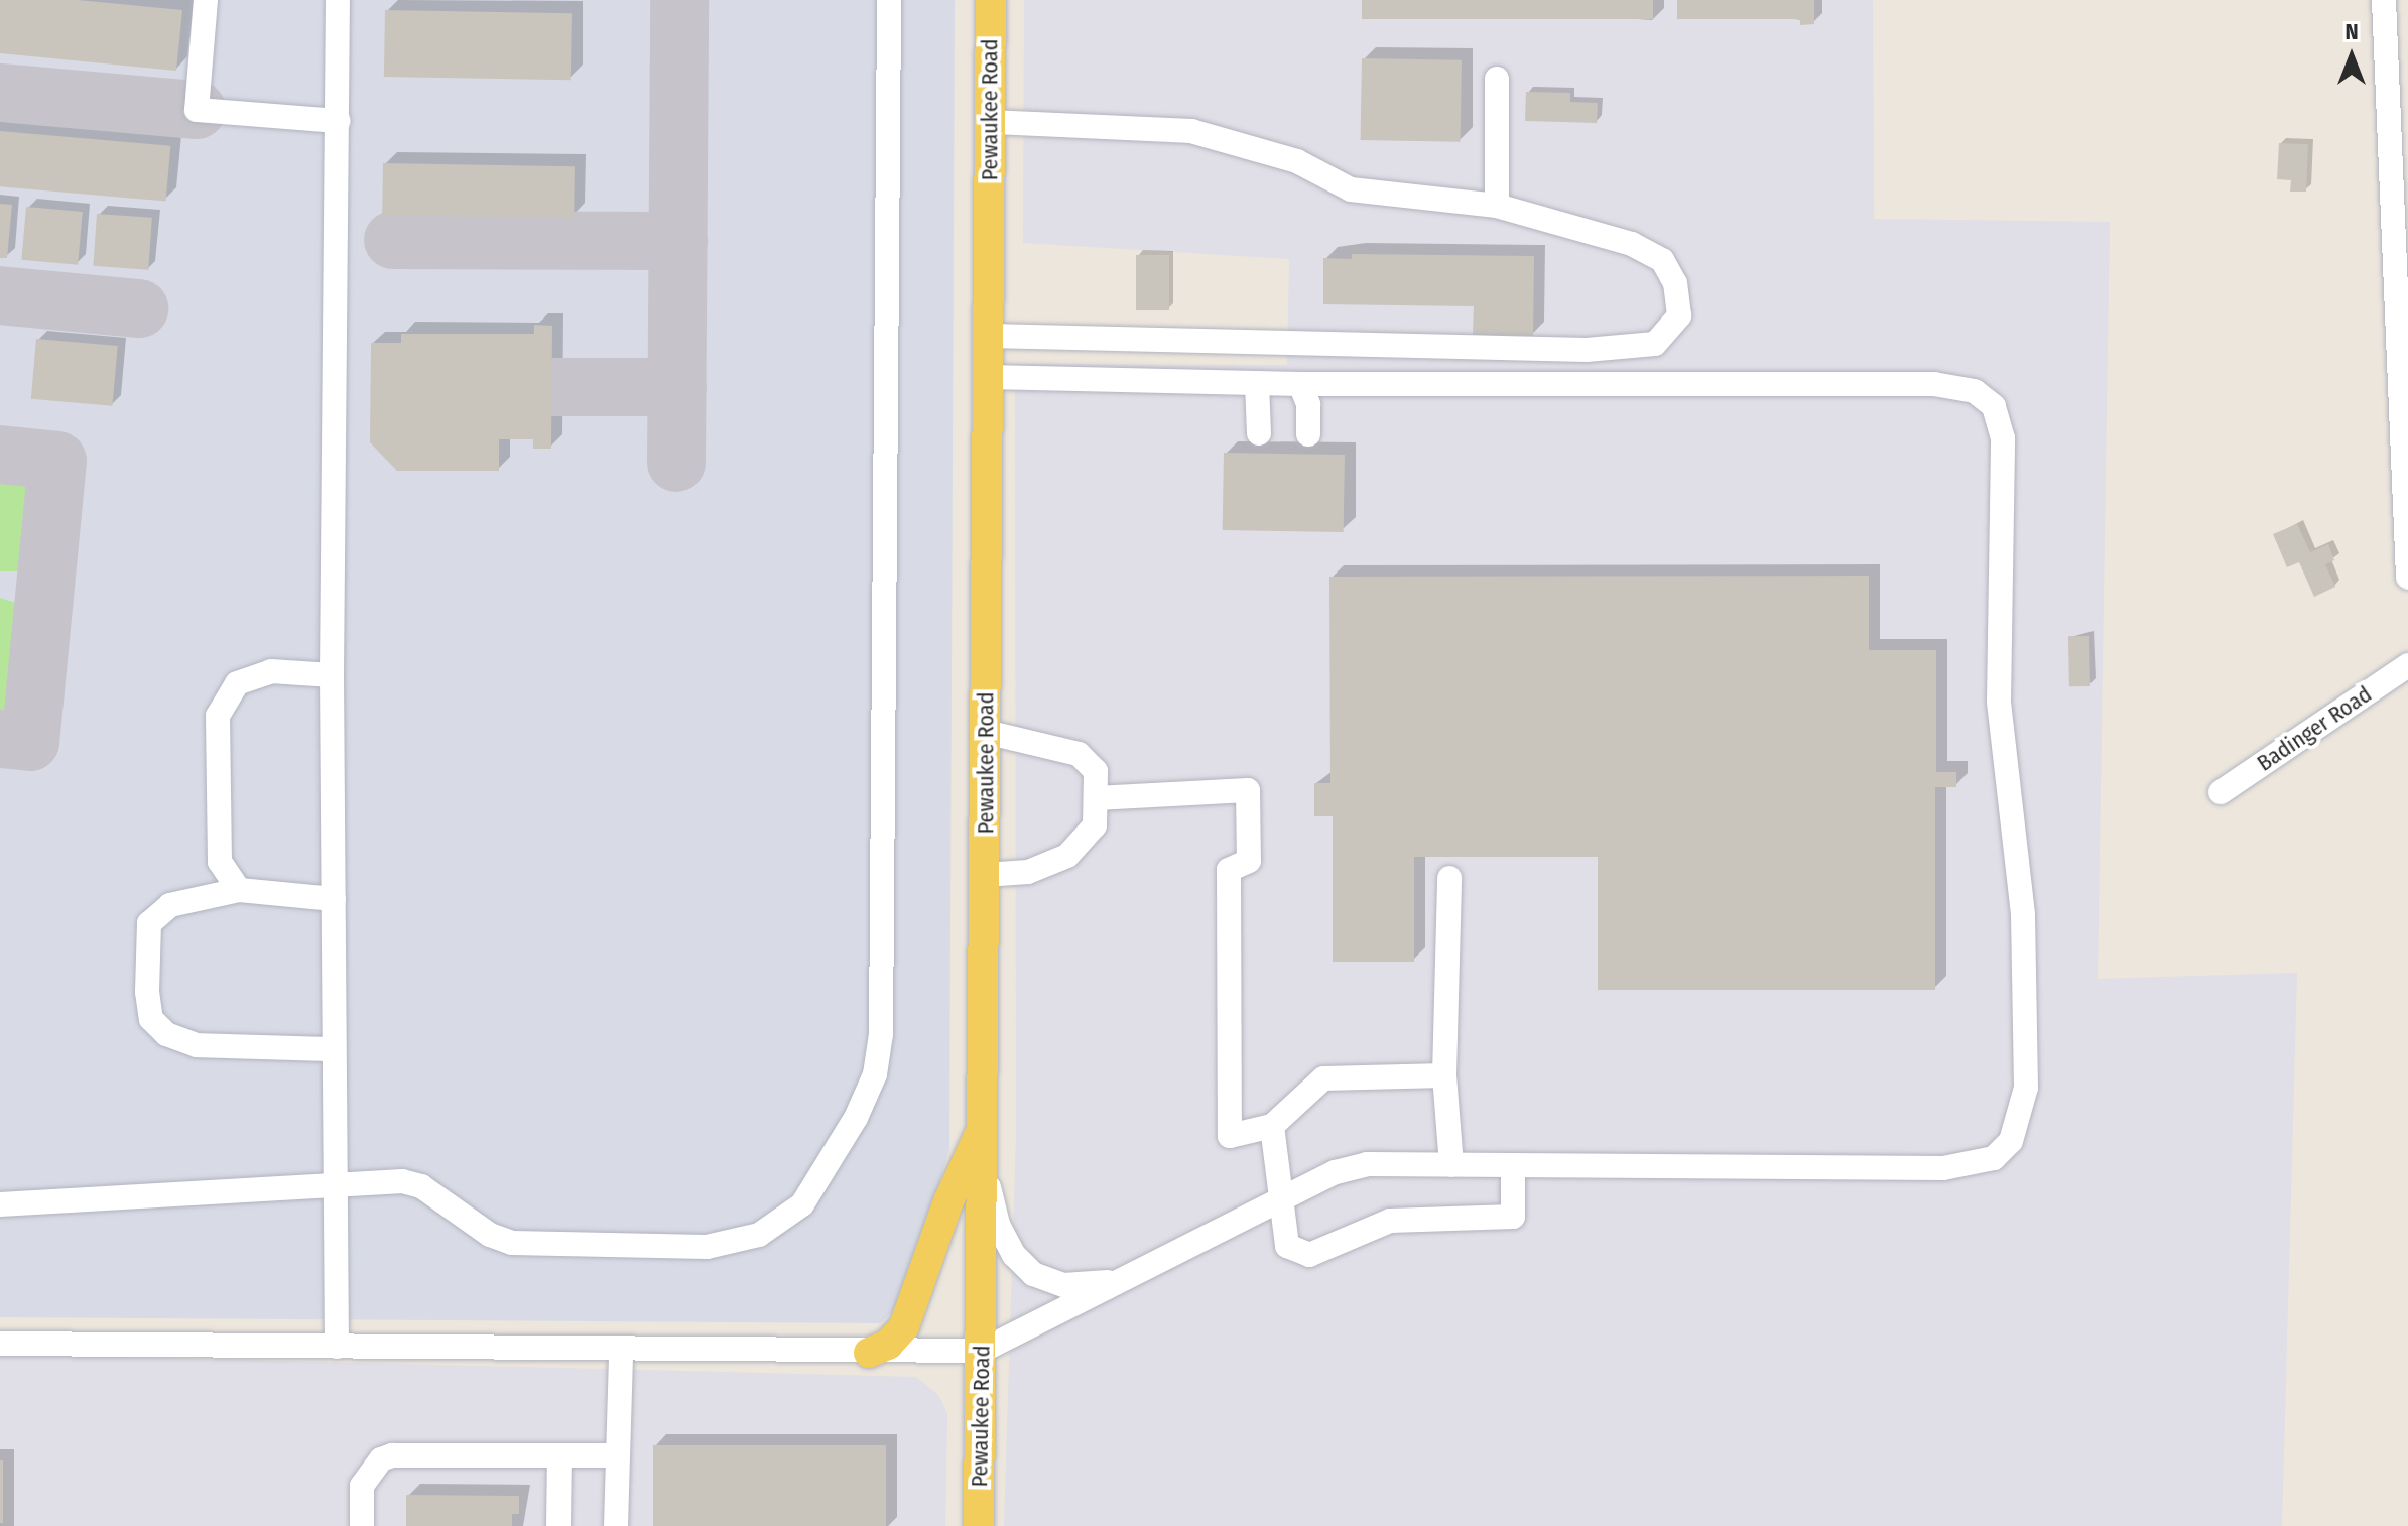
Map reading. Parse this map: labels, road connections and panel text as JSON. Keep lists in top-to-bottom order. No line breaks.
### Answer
{"streets":{"main road":["Pewaukee Road"],"street":["Badinger Road"]},"north":"top"}
